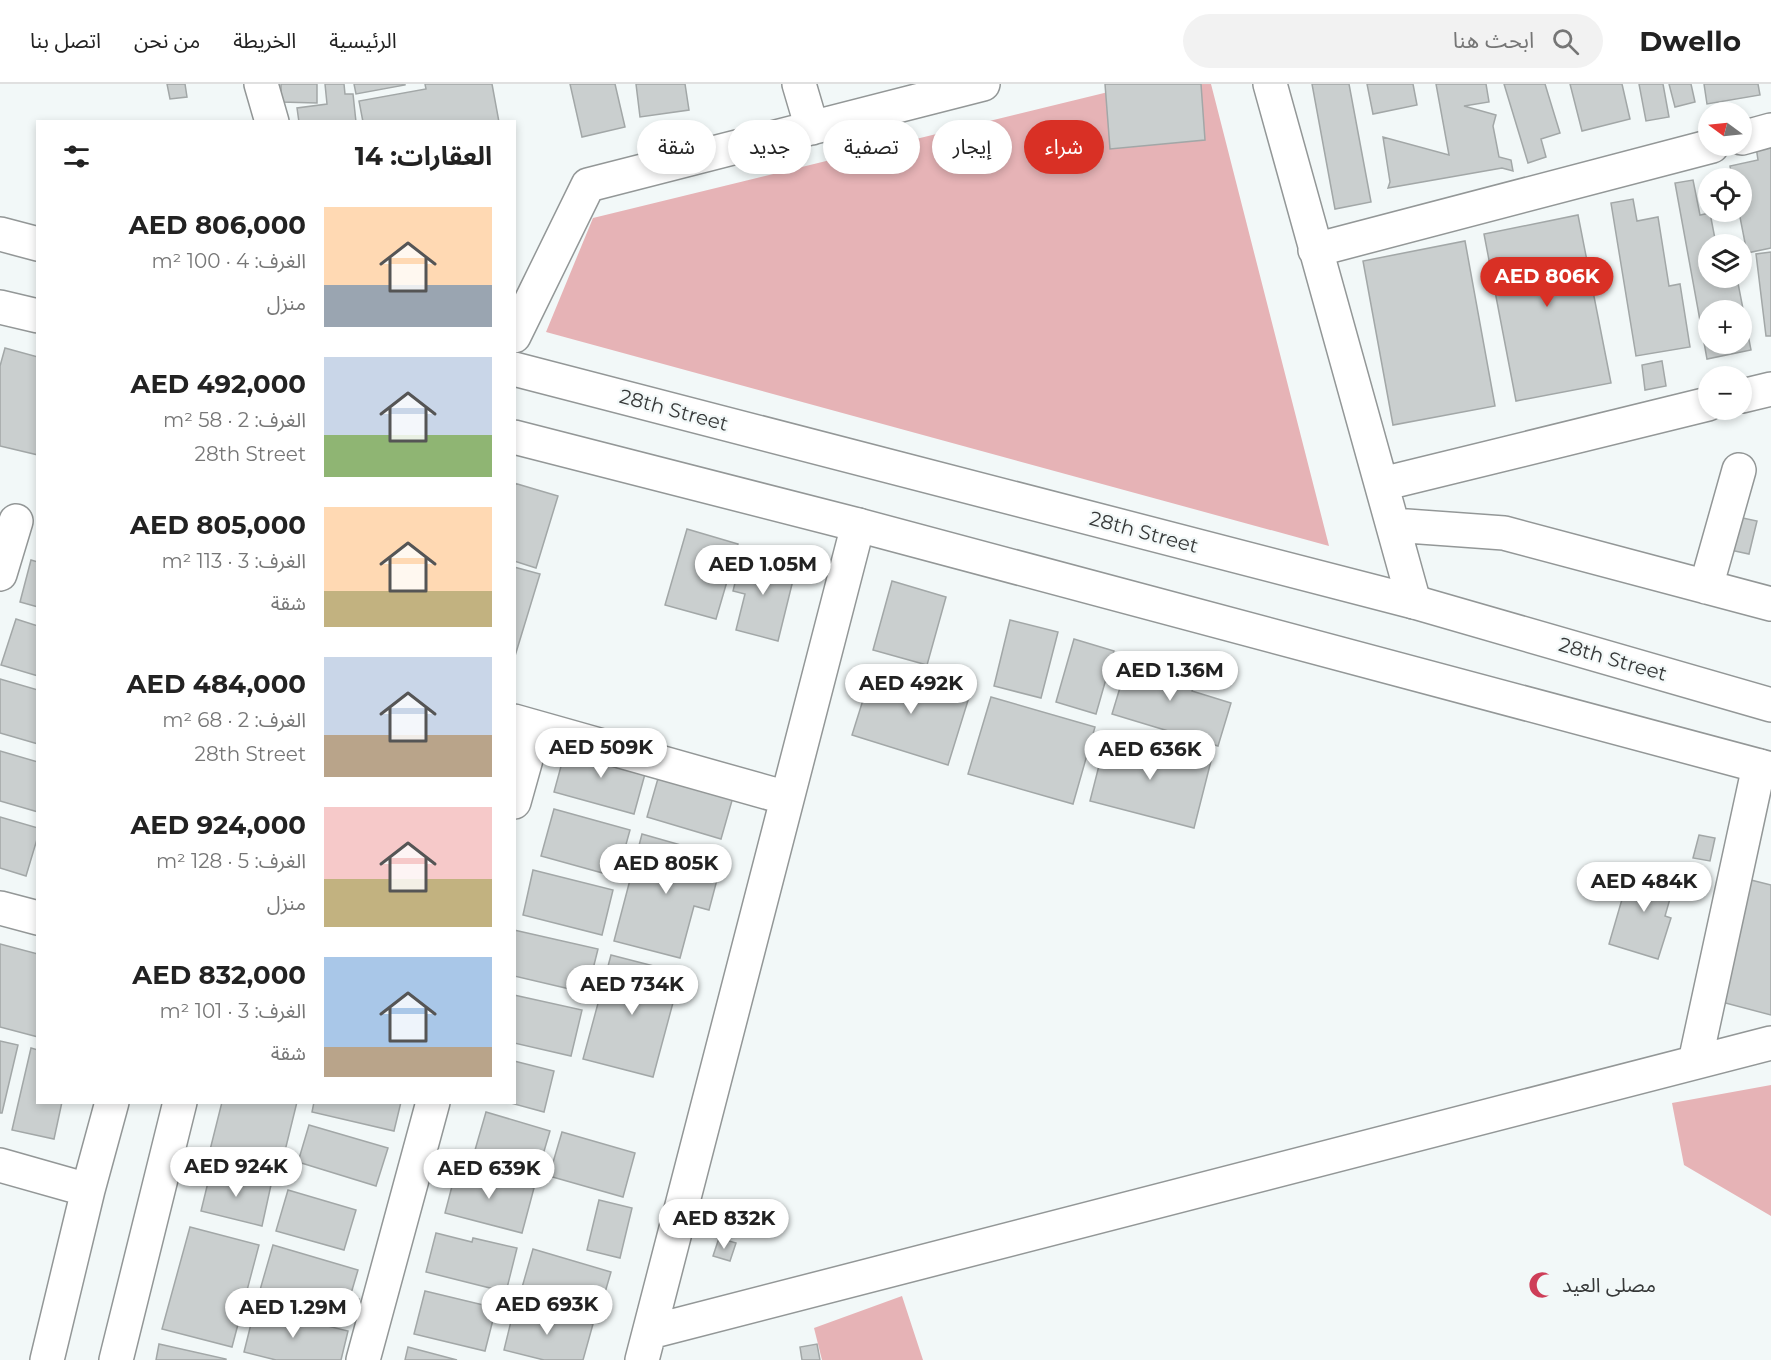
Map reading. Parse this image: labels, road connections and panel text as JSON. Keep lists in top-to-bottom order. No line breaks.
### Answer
{"streets":{"street":["28th Street"]},"places":{"mosque":["مصلى العيد"]},"north":"left","page":{"header":"Dwello","search":"ابحث هنا","nav":["الرئيسية","الخريطة","من نحن","اتصل بنا"],"map_buttons":["+","−"],"chip":["شراء","إيجار","تصفية","جديد","شقة"],"heading":"العقارات: 14","list":[{"name":"AED 806,000","note":"الغرف: 4 · 100 m² · منزل"},{"name":"AED 492,000","note":"الغرف: 2 · 58 m² · 28th Street"},{"name":"AED 805,000","note":"الغرف: 3 · 113 m² · شقة"},{"name":"AED 484,000","note":"الغرف: 2 · 68 m² · 28th Street"},{"name":"AED 924,000","note":"الغرف: 5 · 128 m² · منزل"},{"name":"AED 832,000","note":"الغرف: 3 · 101 m² · شقة"}],"price":["AED 806K","AED 1.05M","AED 1.36M","AED 492K","AED 509K","AED 636K","AED 805K","AED 484K","AED 734K","AED 924K","AED 639K","AED 832K","AED 693K","AED 1.29M"]}}
